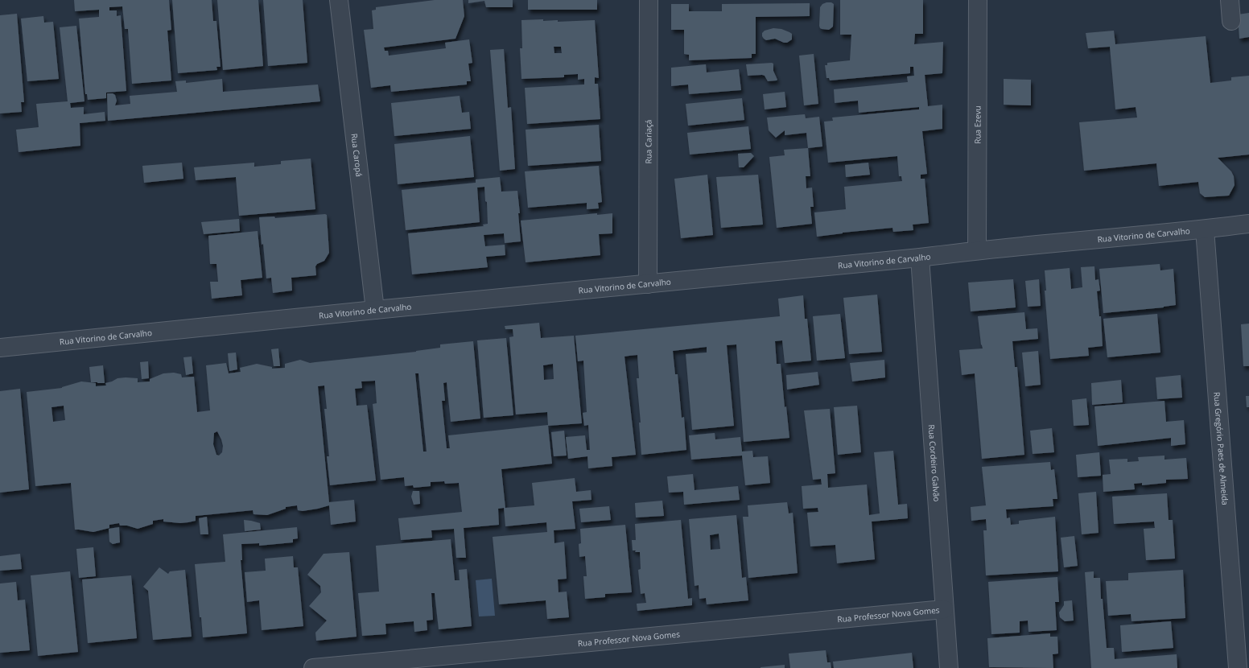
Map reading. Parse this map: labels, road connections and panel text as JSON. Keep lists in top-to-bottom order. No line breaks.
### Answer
{"streets":{"street":["Rua Ezevu","Rua Cariaçá","Rua Caropá","Rua Vitorino de Carvalho","Rua Gregório Paes de Almeida","Rua Cordeiro Galvão","Rua Professor Nova Gomes"]},"crossings":[["Rua Ezevu","Rua Vitorino de Carvalho"],["Rua Cariaçá","Rua Vitorino de Carvalho"],["Rua Caropá","Rua Vitorino de Carvalho"],["Rua Vitorino de Carvalho","Rua Gregório Paes de Almeida"],["Rua Vitorino de Carvalho","Rua Cordeiro Galvão"],["Rua Cordeiro Galvão","Rua Professor Nova Gomes"]]}
